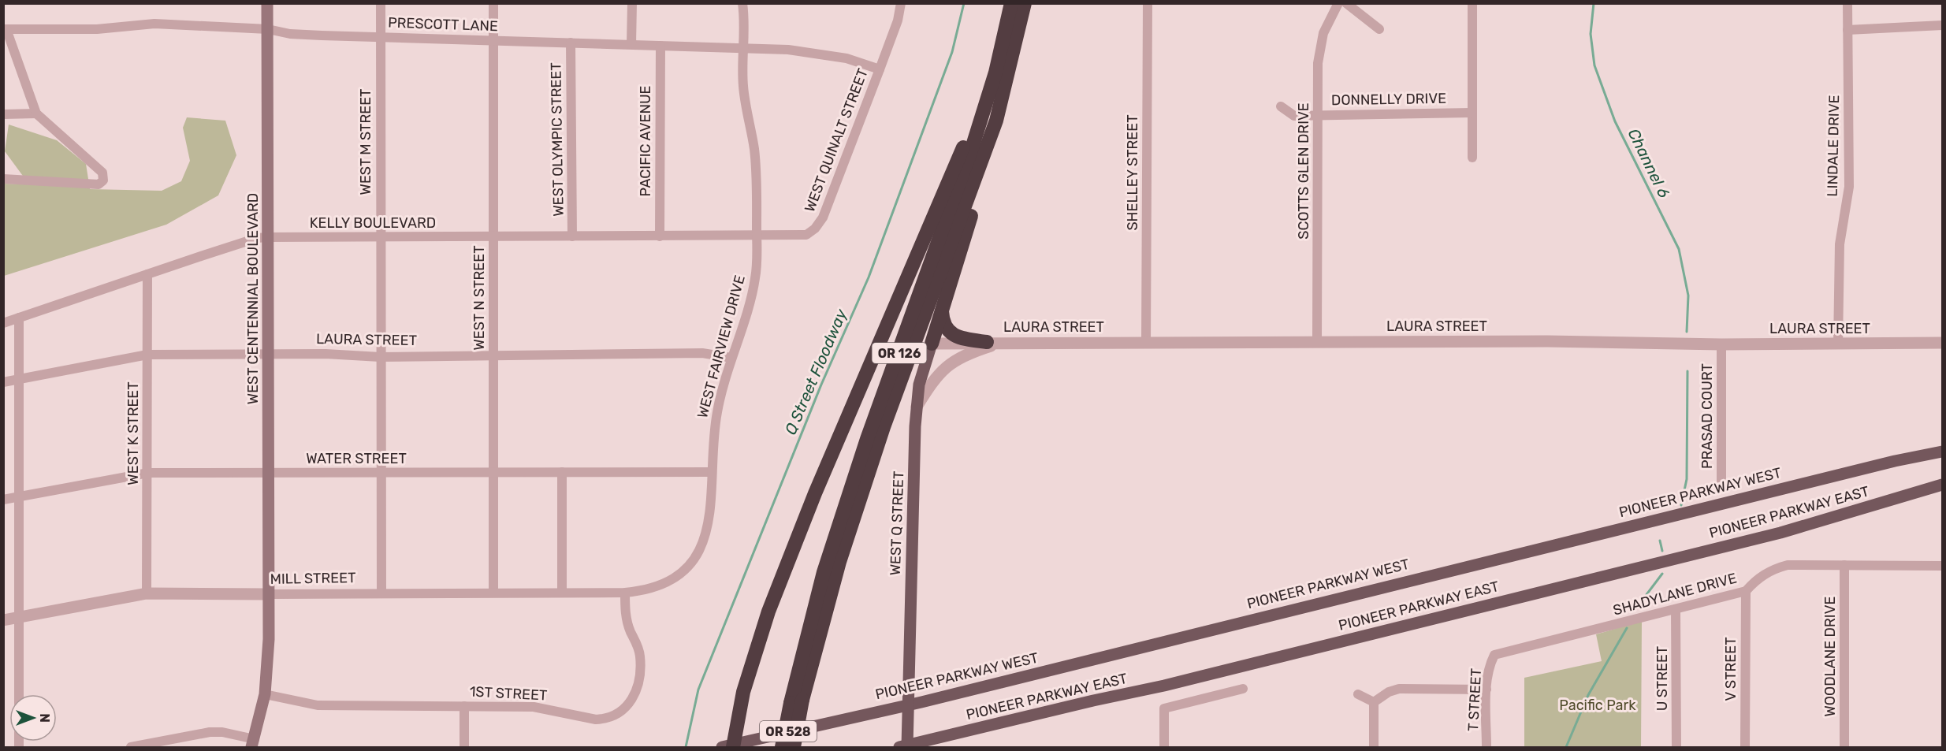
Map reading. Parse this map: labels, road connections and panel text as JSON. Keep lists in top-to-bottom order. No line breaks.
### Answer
{"streets":{"highway":["OR 126"],"main road":["WEST CENTENNIAL BOULEVARD","PIONEER PARKWAY WEST","PIONEER PARKWAY EAST","WEST Q STREET","OR 528"],"street":["PRESCOTT LANE","DONNELLY DRIVE","WEST OLYMPIC STREET","WEST QUINALT STREET","PACIFIC AVENUE","WEST M STREET","LINDALE DRIVE","SCOTTS GLEN DRIVE","SHELLEY STREET","KELLY BOULEVARD","WEST N STREET","LAURA STREET","WEST FAIRVIEW DRIVE","PRASAD COURT","WEST K STREET","WATER STREET","MILL STREET","SHADYLANE DRIVE","WOODLANE DRIVE","V STREET","U STREET","1ST STREET","T STREET"]},"crossings":[["PRESCOTT LANE","WEST OLYMPIC STREET"],["PRESCOTT LANE","WEST QUINALT STREET"],["PRESCOTT LANE","PACIFIC AVENUE"],["PRESCOTT LANE","WEST M STREET"],["PRESCOTT LANE","WEST N STREET"],["PRESCOTT LANE","WEST CENTENNIAL BOULEVARD"],["PRESCOTT LANE","WEST FAIRVIEW DRIVE"],["DONNELLY DRIVE","SCOTTS GLEN DRIVE"],["WEST OLYMPIC STREET","KELLY BOULEVARD"],["WEST QUINALT STREET","KELLY BOULEVARD"],["WEST QUINALT STREET","WEST FAIRVIEW DRIVE"],["PACIFIC AVENUE","KELLY BOULEVARD"],["WEST M STREET","KELLY BOULEVARD"],["WEST M STREET","LAURA STREET"],["WEST M STREET","WATER STREET"],["WEST M STREET","MILL STREET"],["LINDALE DRIVE","LAURA STREET"],["SCOTTS GLEN DRIVE","LAURA STREET"],["SHELLEY STREET","LAURA STREET"],["KELLY BOULEVARD","WEST N STREET"],["KELLY BOULEVARD","WEST CENTENNIAL BOULEVARD"],["KELLY BOULEVARD","WEST FAIRVIEW DRIVE"],["KELLY BOULEVARD","WEST K STREET"],["WEST N STREET","LAURA STREET"],["WEST N STREET","WATER STREET"],["WEST N STREET","MILL STREET"],["WEST CENTENNIAL BOULEVARD","LAURA STREET"],["WEST CENTENNIAL BOULEVARD","WATER STREET"],["WEST CENTENNIAL BOULEVARD","MILL STREET"],["WEST CENTENNIAL BOULEVARD","1ST STREET"],["LAURA STREET","WEST FAIRVIEW DRIVE"],["LAURA STREET","PRASAD COURT"],["LAURA STREET","WEST K STREET"],["LAURA STREET","WEST Q STREET"],["WEST FAIRVIEW DRIVE","WATER STREET"],["WEST FAIRVIEW DRIVE","MILL STREET"],["WEST FAIRVIEW DRIVE","1ST STREET"],["WEST K STREET","WATER STREET"],["WEST K STREET","MILL STREET"],["PIONEER PARKWAY WEST","WEST Q STREET"],["PIONEER PARKWAY EAST","WEST Q STREET"],["MILL STREET","1ST STREET"],["SHADYLANE DRIVE","WOODLANE DRIVE"],["SHADYLANE DRIVE","V STREET"],["SHADYLANE DRIVE","U STREET"],["SHADYLANE DRIVE","T STREET"]],"water":["Channel 6","Q Street Floodway"],"parks":["Pacific Park"],"north":"right"}
